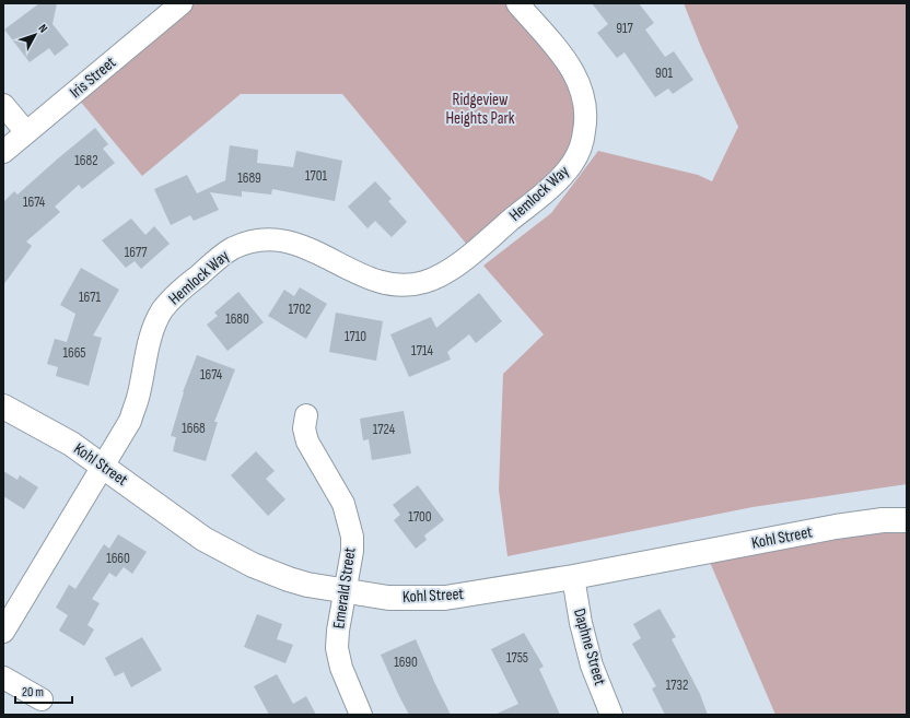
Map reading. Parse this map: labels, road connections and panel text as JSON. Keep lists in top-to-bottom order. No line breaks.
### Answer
{"streets":{"street":["Iris Street","Hemlock Way","Kohl Street","Emerald Street","Daphne Street"]},"crossings":[["Hemlock Way","Kohl Street"],["Kohl Street","Emerald Street"],["Kohl Street","Daphne Street"]],"parks":["Ridgeview Heights Park"],"house_numbers":["917","901","1682","1701","1689","1674","1677","1671","1702","1680","1710","1714","1665","1674","1668","1724","1700","1660","1755","1690","1732"],"scale_bar":"20 m","north":"top right"}
